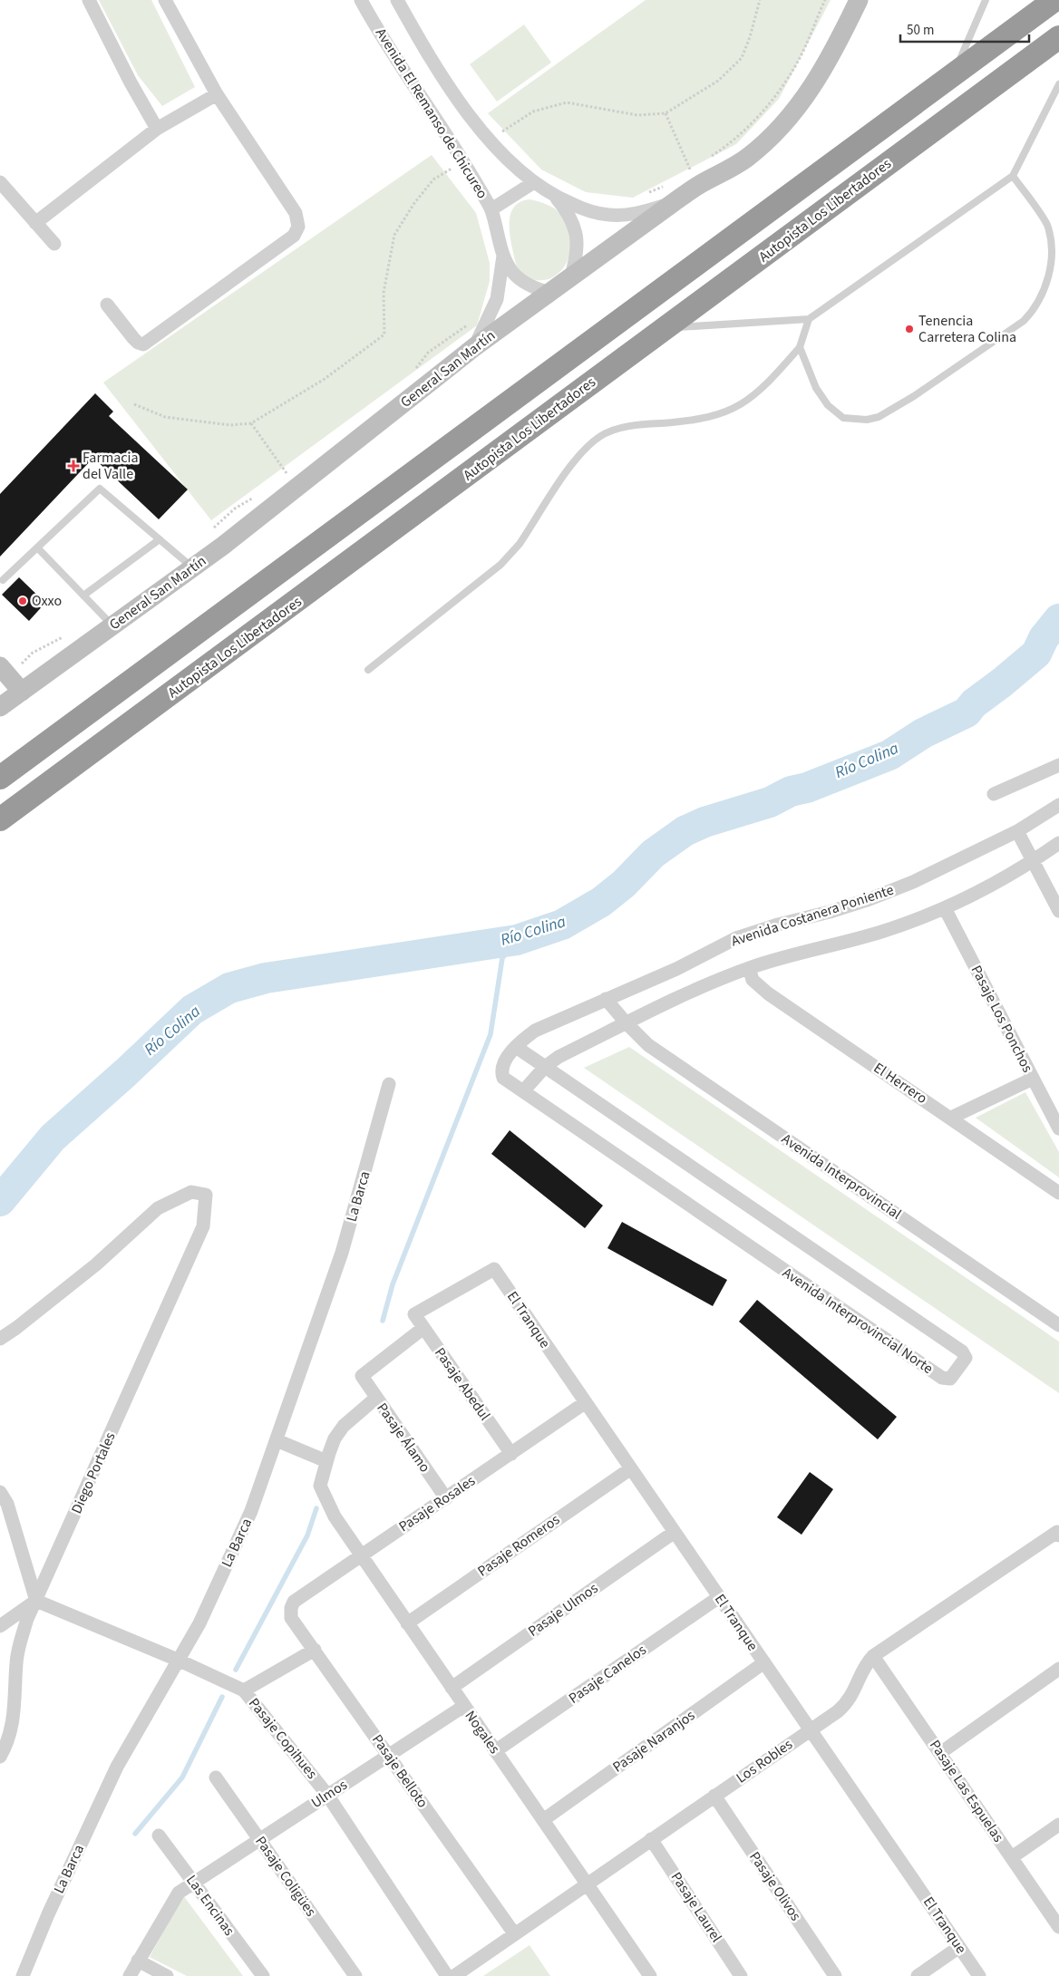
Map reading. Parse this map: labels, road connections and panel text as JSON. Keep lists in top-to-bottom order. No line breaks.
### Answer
{"streets":{"highway":["Autopista Los Libertadores"],"street":["Avenida El Remanso de Chicureo","General San Martín","Avenida Costanera Poniente","Pasaje Los Ponchos","El Herrero","Avenida Interprovincial","La Barca","El Tranque","Avenida Interprovincial Norte","Pasaje Abedul","Pasaje Álamo","Diego Portales","Pasaje Rosales","Pasaje Romeros","Pasaje Ulmos","Pasaje Canelos","Nogales","Pasaje Copihues","Pasaje Naranjos","Los Robles","Pasaje Belloto","Pasaje Las Espuelas","Ulmos","Pasaje Coligües","Pasaje Olivos","Las Encinas","Pasaje Laurel"]},"crossings":[["Avenida El Remanso de Chicureo","General San Martín"],["Avenida Costanera Poniente","Pasaje Los Ponchos"],["Avenida Costanera Poniente","El Herrero"],["Avenida Costanera Poniente","Avenida Interprovincial"],["Avenida Costanera Poniente","Avenida Interprovincial Norte"],["La Barca","Pasaje Copihues"],["El Tranque","Pasaje Abedul"],["El Tranque","Pasaje Rosales"],["El Tranque","Pasaje Romeros"],["El Tranque","Pasaje Ulmos"],["El Tranque","Pasaje Canelos"],["El Tranque","Pasaje Naranjos"],["El Tranque","Los Robles"],["Pasaje Abedul","Pasaje Álamo"],["Pasaje Abedul","Pasaje Rosales"],["Pasaje Álamo","Pasaje Rosales"],["Diego Portales","Pasaje Copihues"],["Pasaje Rosales","Nogales"],["Pasaje Rosales","Pasaje Belloto"],["Pasaje Romeros","Nogales"],["Pasaje Ulmos","Nogales"],["Pasaje Canelos","Nogales"],["Nogales","Pasaje Naranjos"],["Nogales","Los Robles"],["Nogales","Ulmos"],["Pasaje Copihues","Ulmos"],["Los Robles","Pasaje Belloto"],["Los Robles","Pasaje Las Espuelas"],["Los Robles","Pasaje Olivos"],["Los Robles","Pasaje Laurel"],["Pasaje Belloto","Ulmos"],["Ulmos","Pasaje Coligües"],["Ulmos","Las Encinas"]],"water":["Río Colina"],"places":{"other":["Tenencia Carretera Colina","Oxxo"],"health":["Farmacia del Valle"]},"scale_bar":"50 m"}
